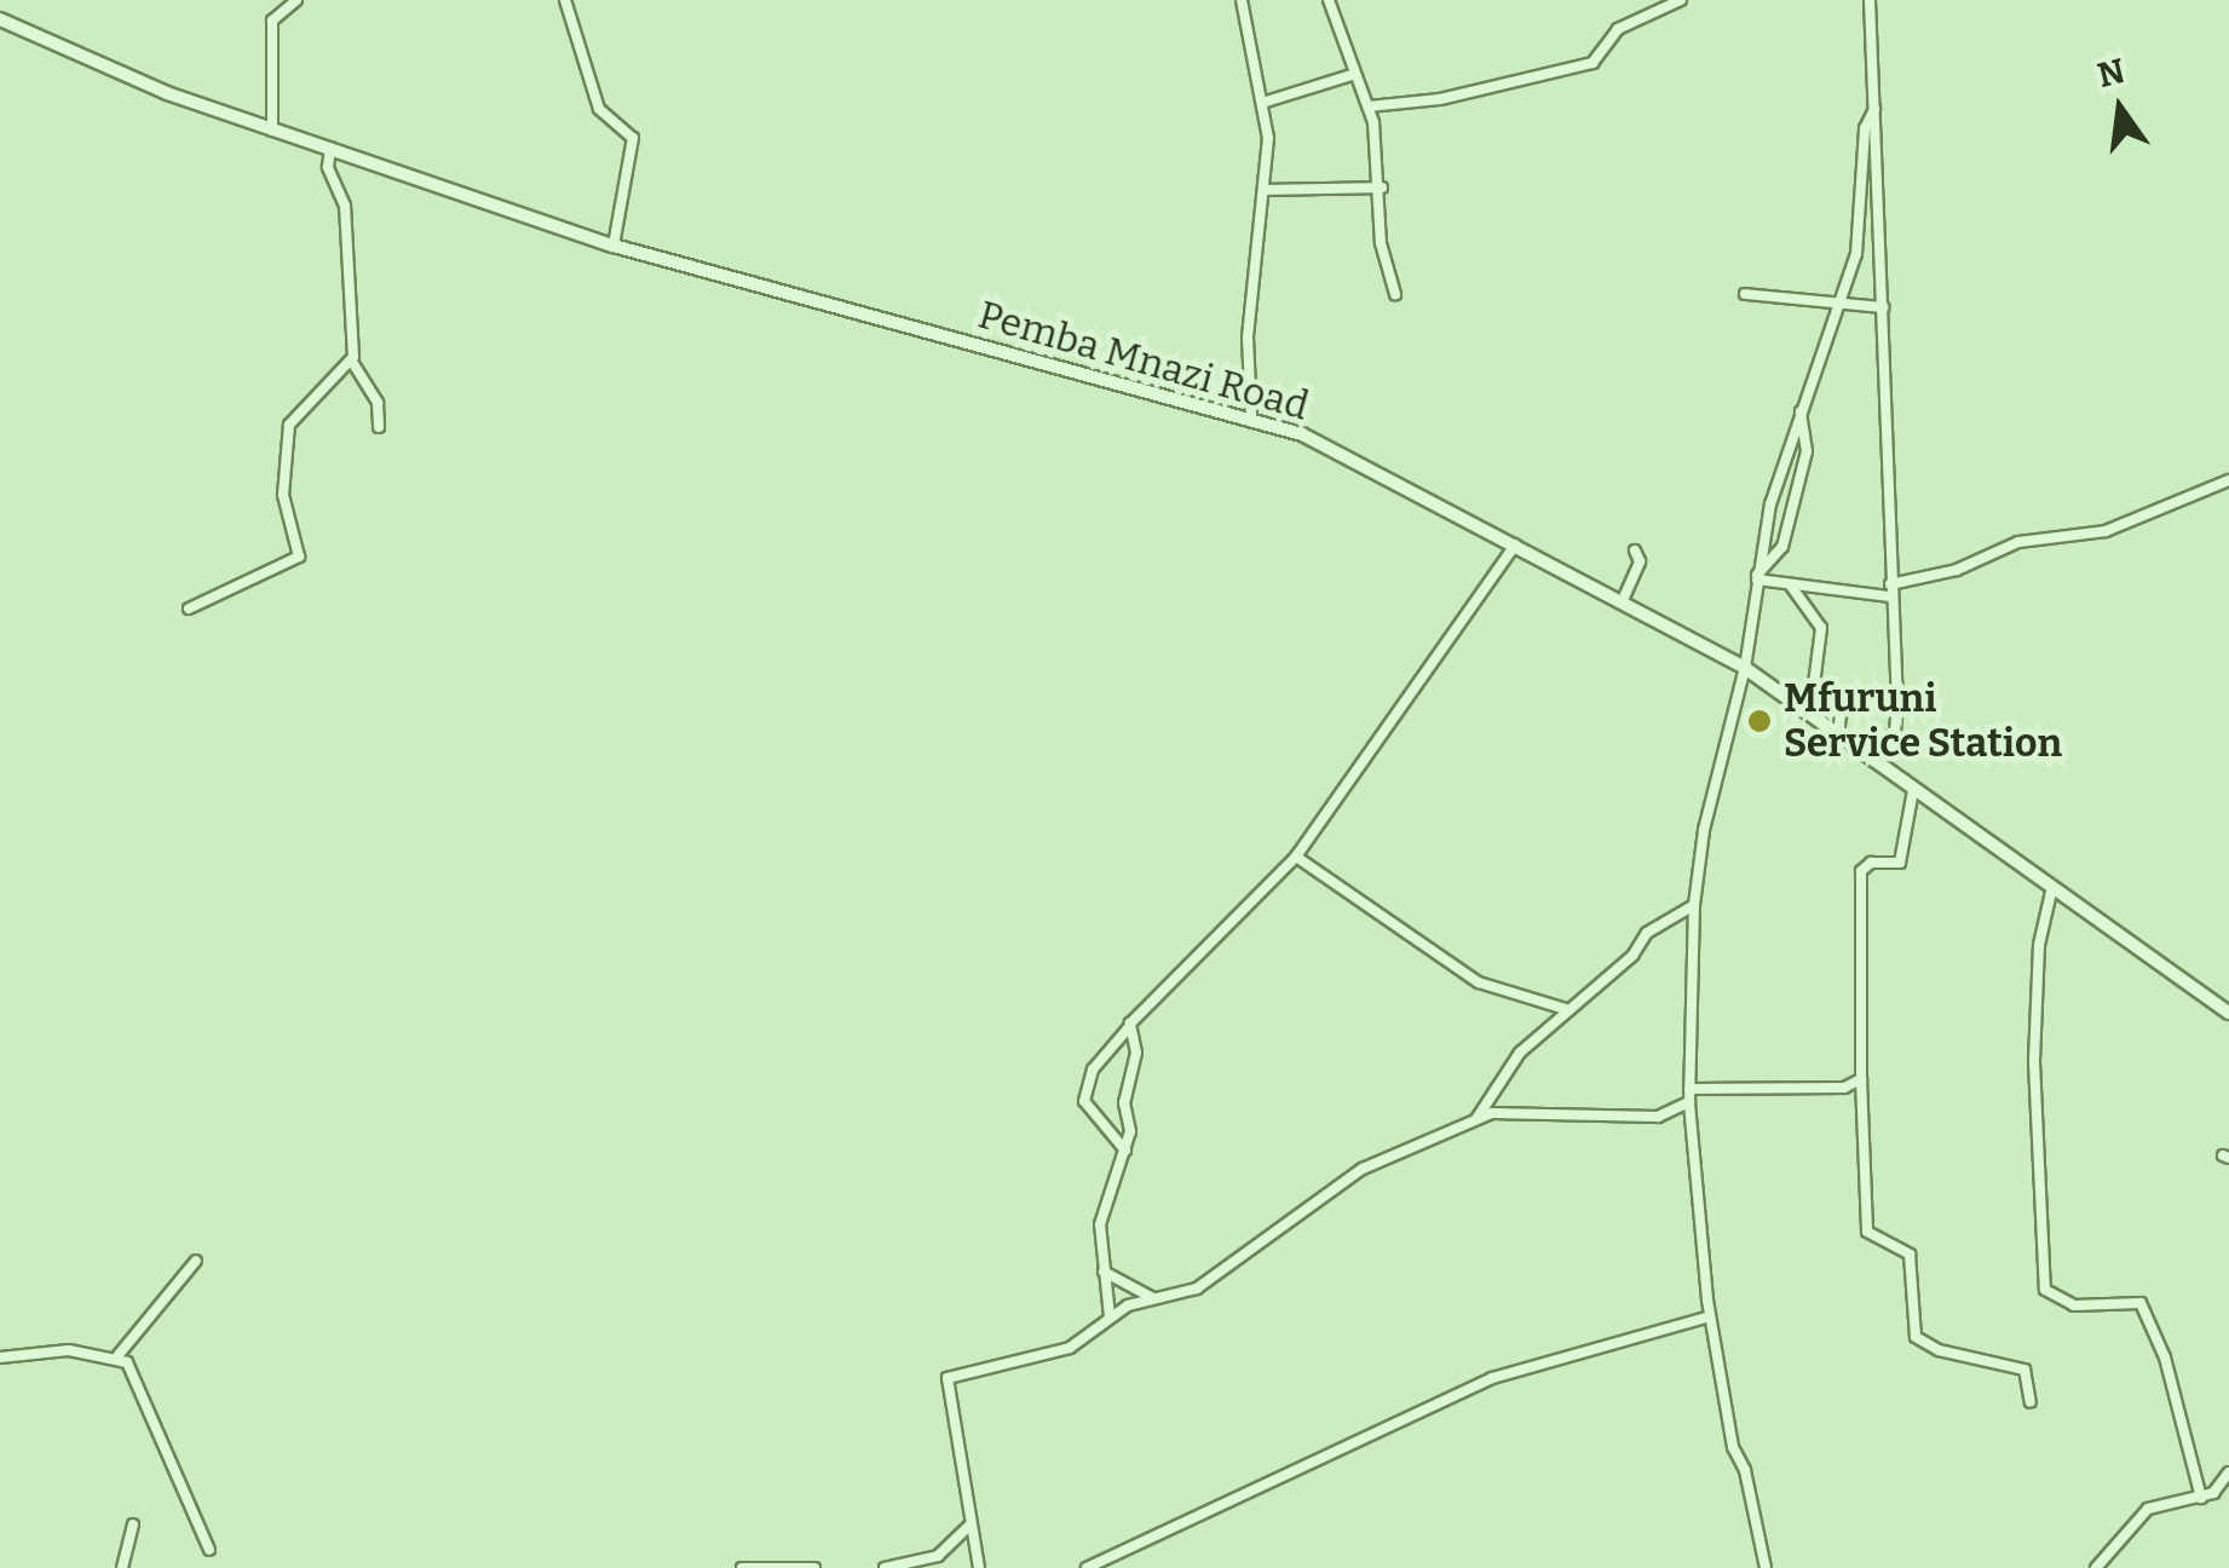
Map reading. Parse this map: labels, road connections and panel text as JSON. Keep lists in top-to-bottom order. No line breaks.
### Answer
{"streets":{"main road":["Pemba Mnazi Road"]},"places":["Mfuruni Service Station"],"north":"top"}
